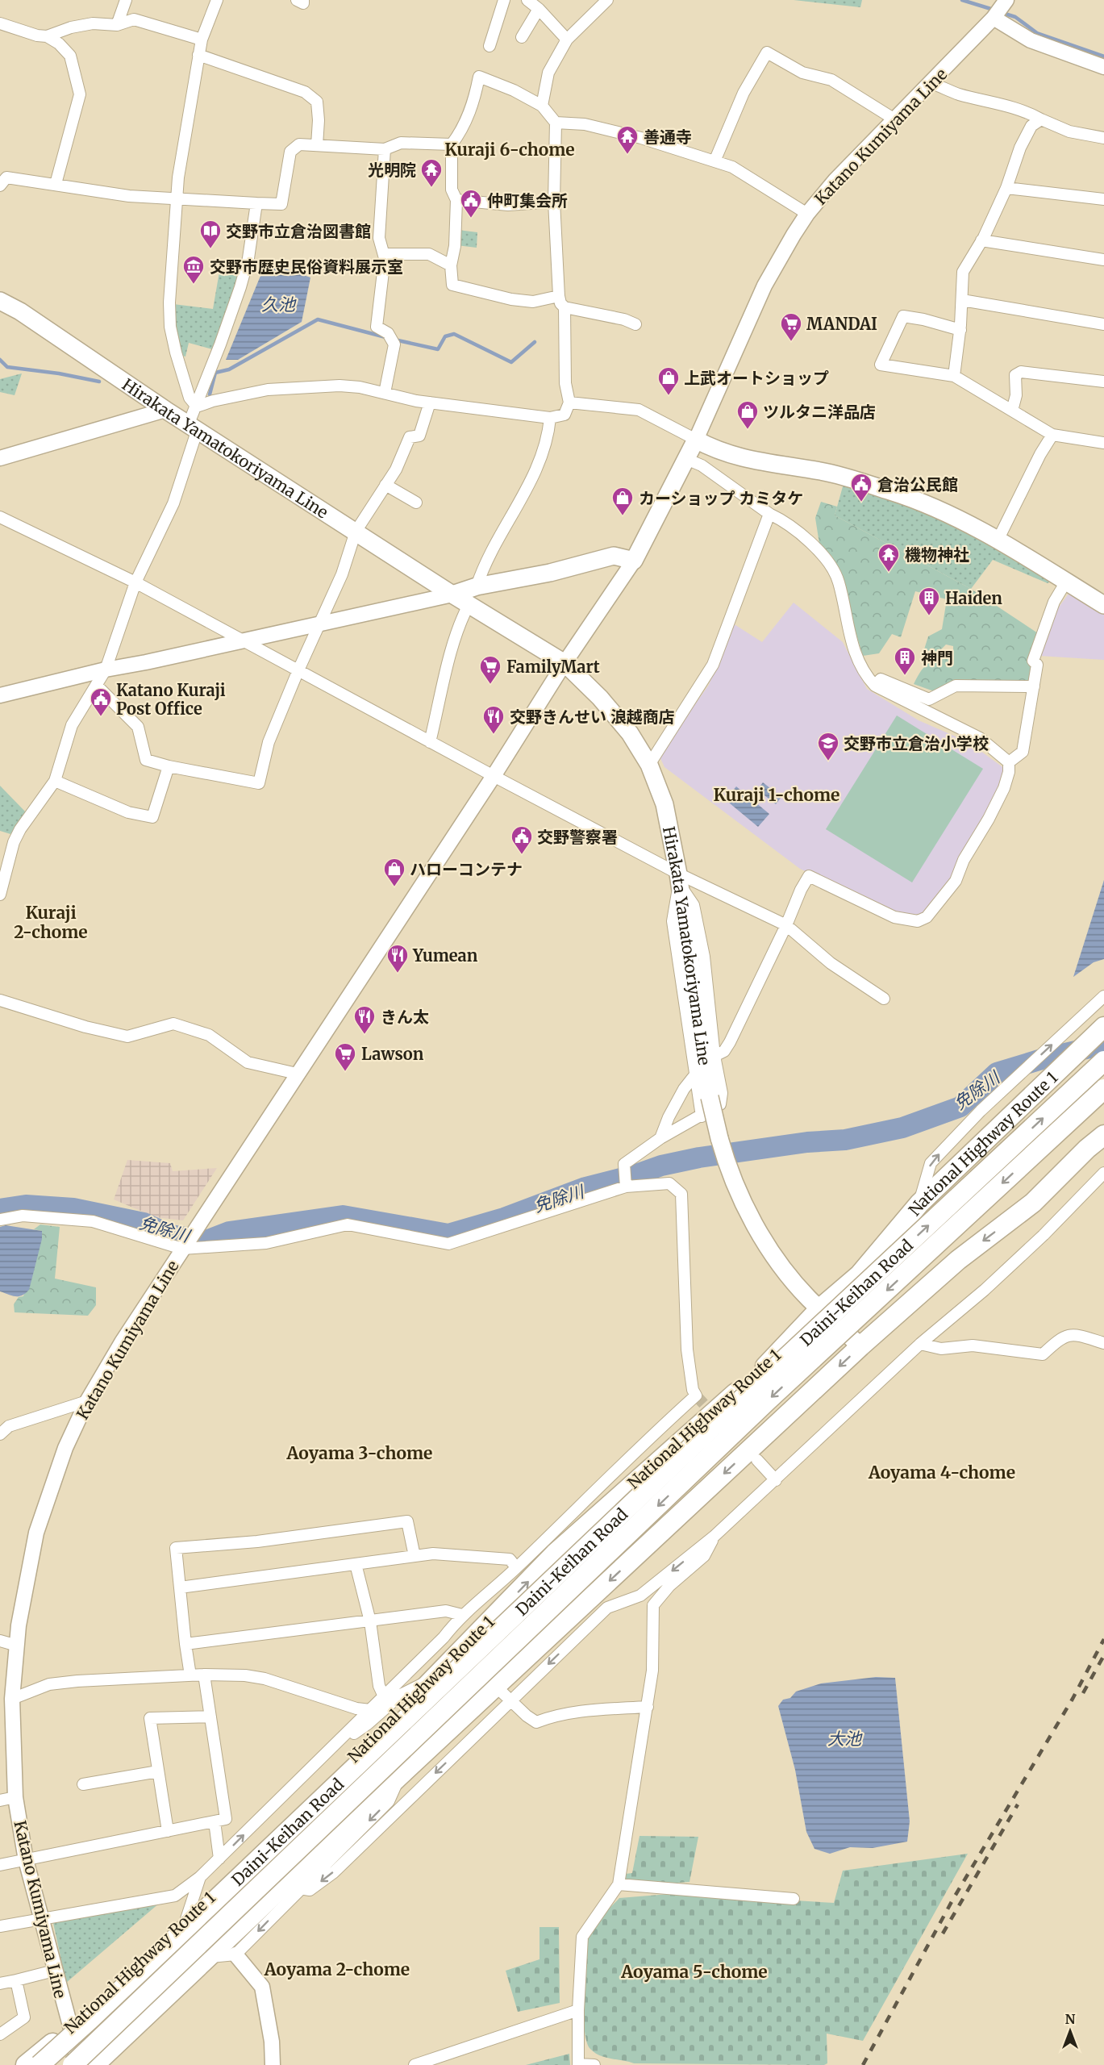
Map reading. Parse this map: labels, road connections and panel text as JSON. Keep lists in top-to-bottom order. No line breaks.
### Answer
{"streets":{"highway":["National Highway Route 1","Daini-Keihan Road"],"main road":["Katano Kumiyama Line","Hirakata Yamatokoriyama Line"]},"crossings":[["Katano Kumiyama Line","Hirakata Yamatokoriyama Line"],["Katano Kumiyama Line","National Highway Route 1"],["Hirakata Yamatokoriyama Line","National Highway Route 1"]],"districts":["Kuraji 6-chome","Kuraji 1-chome","Kuraji 2-chome","Aoyama 3-chome","Aoyama 4-chome","Aoyama 2-chome","Aoyama 5-chome"],"water":["久池","免除川","大池"],"places":{"temple":["善通寺","光明院","機物神社"],"public building":["仲町集会所","倉治公民館","Katano Kuraji Post Office","交野警察署"],"library":["交野市立倉治図書館"],"museum":["交野市歴史民俗資料展示室"],"supermarket":["MANDAI","FamilyMart","Lawson"],"shop":["上武オートショップ","ツルタニ洋品店","カーショップ カミタケ","ハローコンテナ"],"building":["Haiden","神門"],"restaurant":["交野きんせい 浪越商店","Yumean","きん太"],"school or university":["交野市立倉治小学校"]},"north":"top"}
